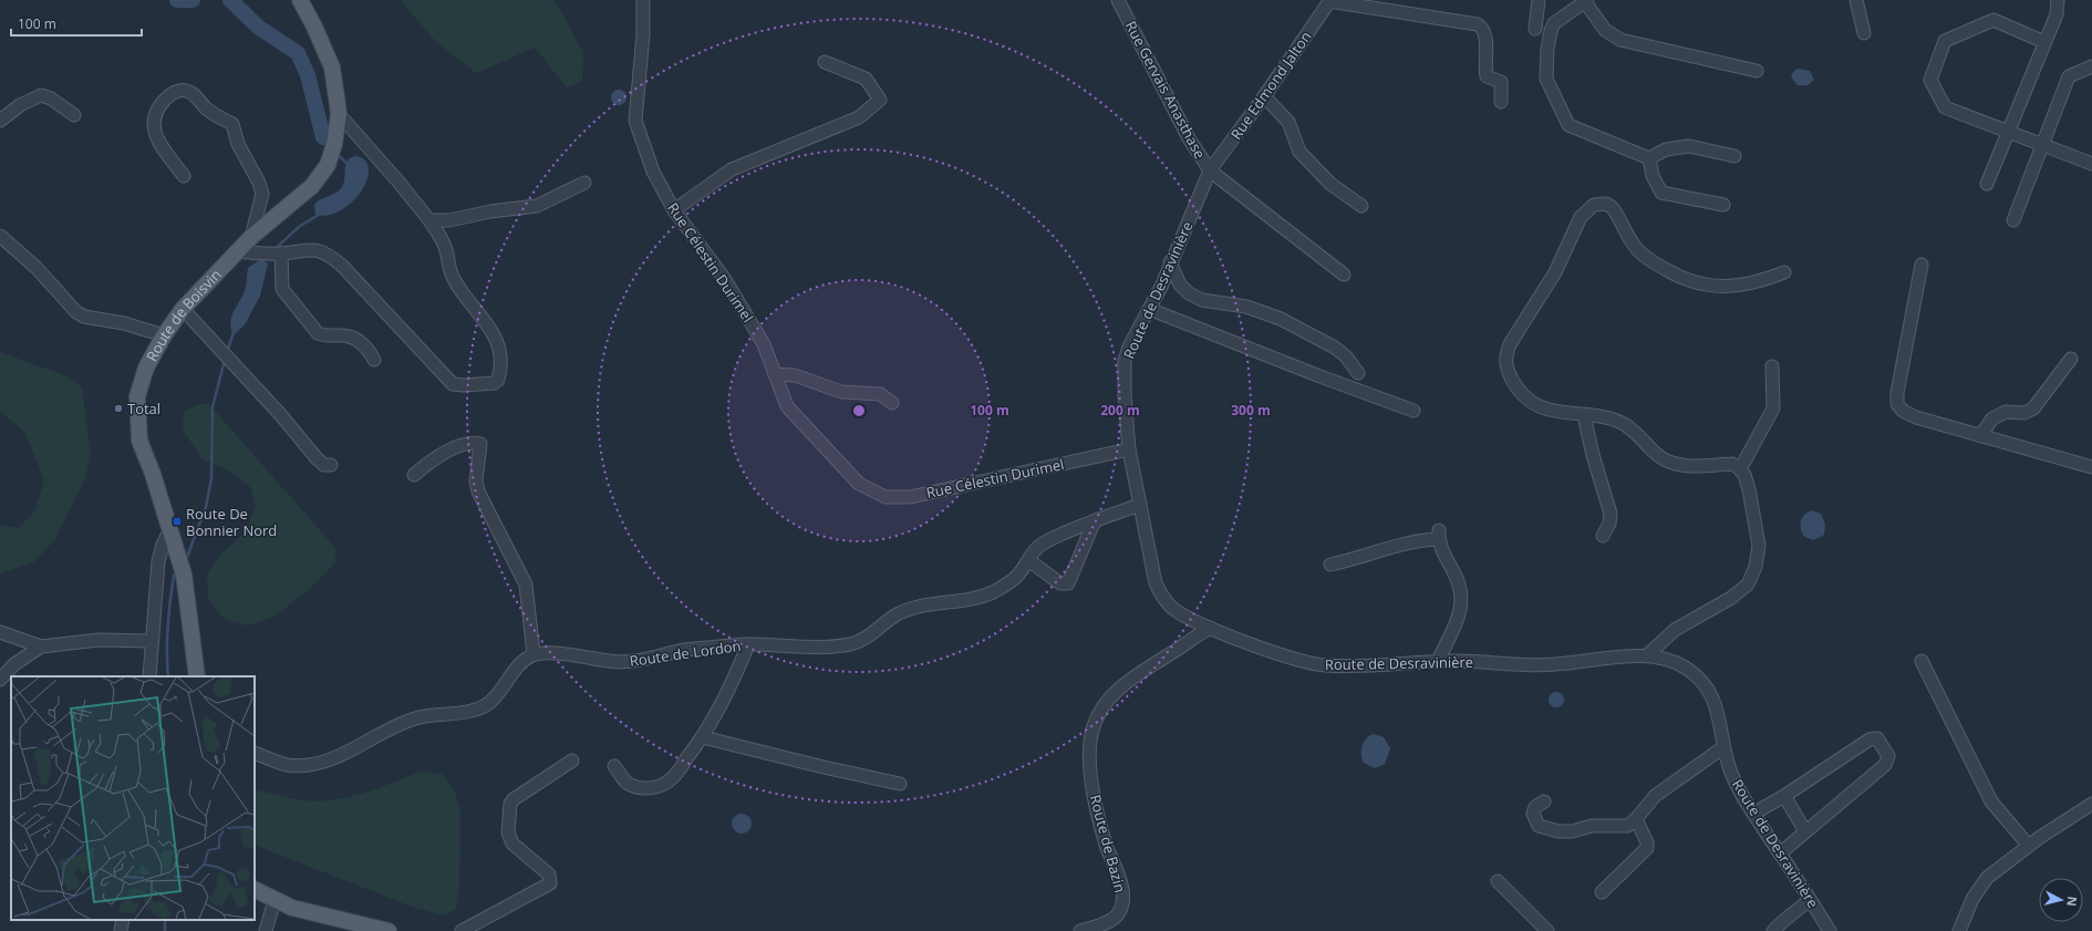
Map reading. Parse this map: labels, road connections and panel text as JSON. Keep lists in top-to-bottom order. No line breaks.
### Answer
{"streets":{"main road":["Route de Boisvin"],"street":["Rue Edmond Jalton","Rue Gervais Anasthase","Rue Célestin Durimel","Route de Desravinière","Route de Lordon","Route de Bazin"]},"crossings":[["Rue Edmond Jalton","Rue Gervais Anasthase"],["Rue Edmond Jalton","Route de Desravinière"],["Rue Gervais Anasthase","Route de Desravinière"],["Rue Célestin Durimel","Route de Desravinière"],["Route de Desravinière","Route de Lordon"],["Route de Desravinière","Route de Bazin"]],"places":{"other":["Total"],"transit":["Route De Bonnier Nord"]},"scale_bar":"100 m","north":"right","rings":["100 m","200 m","300 m"]}
